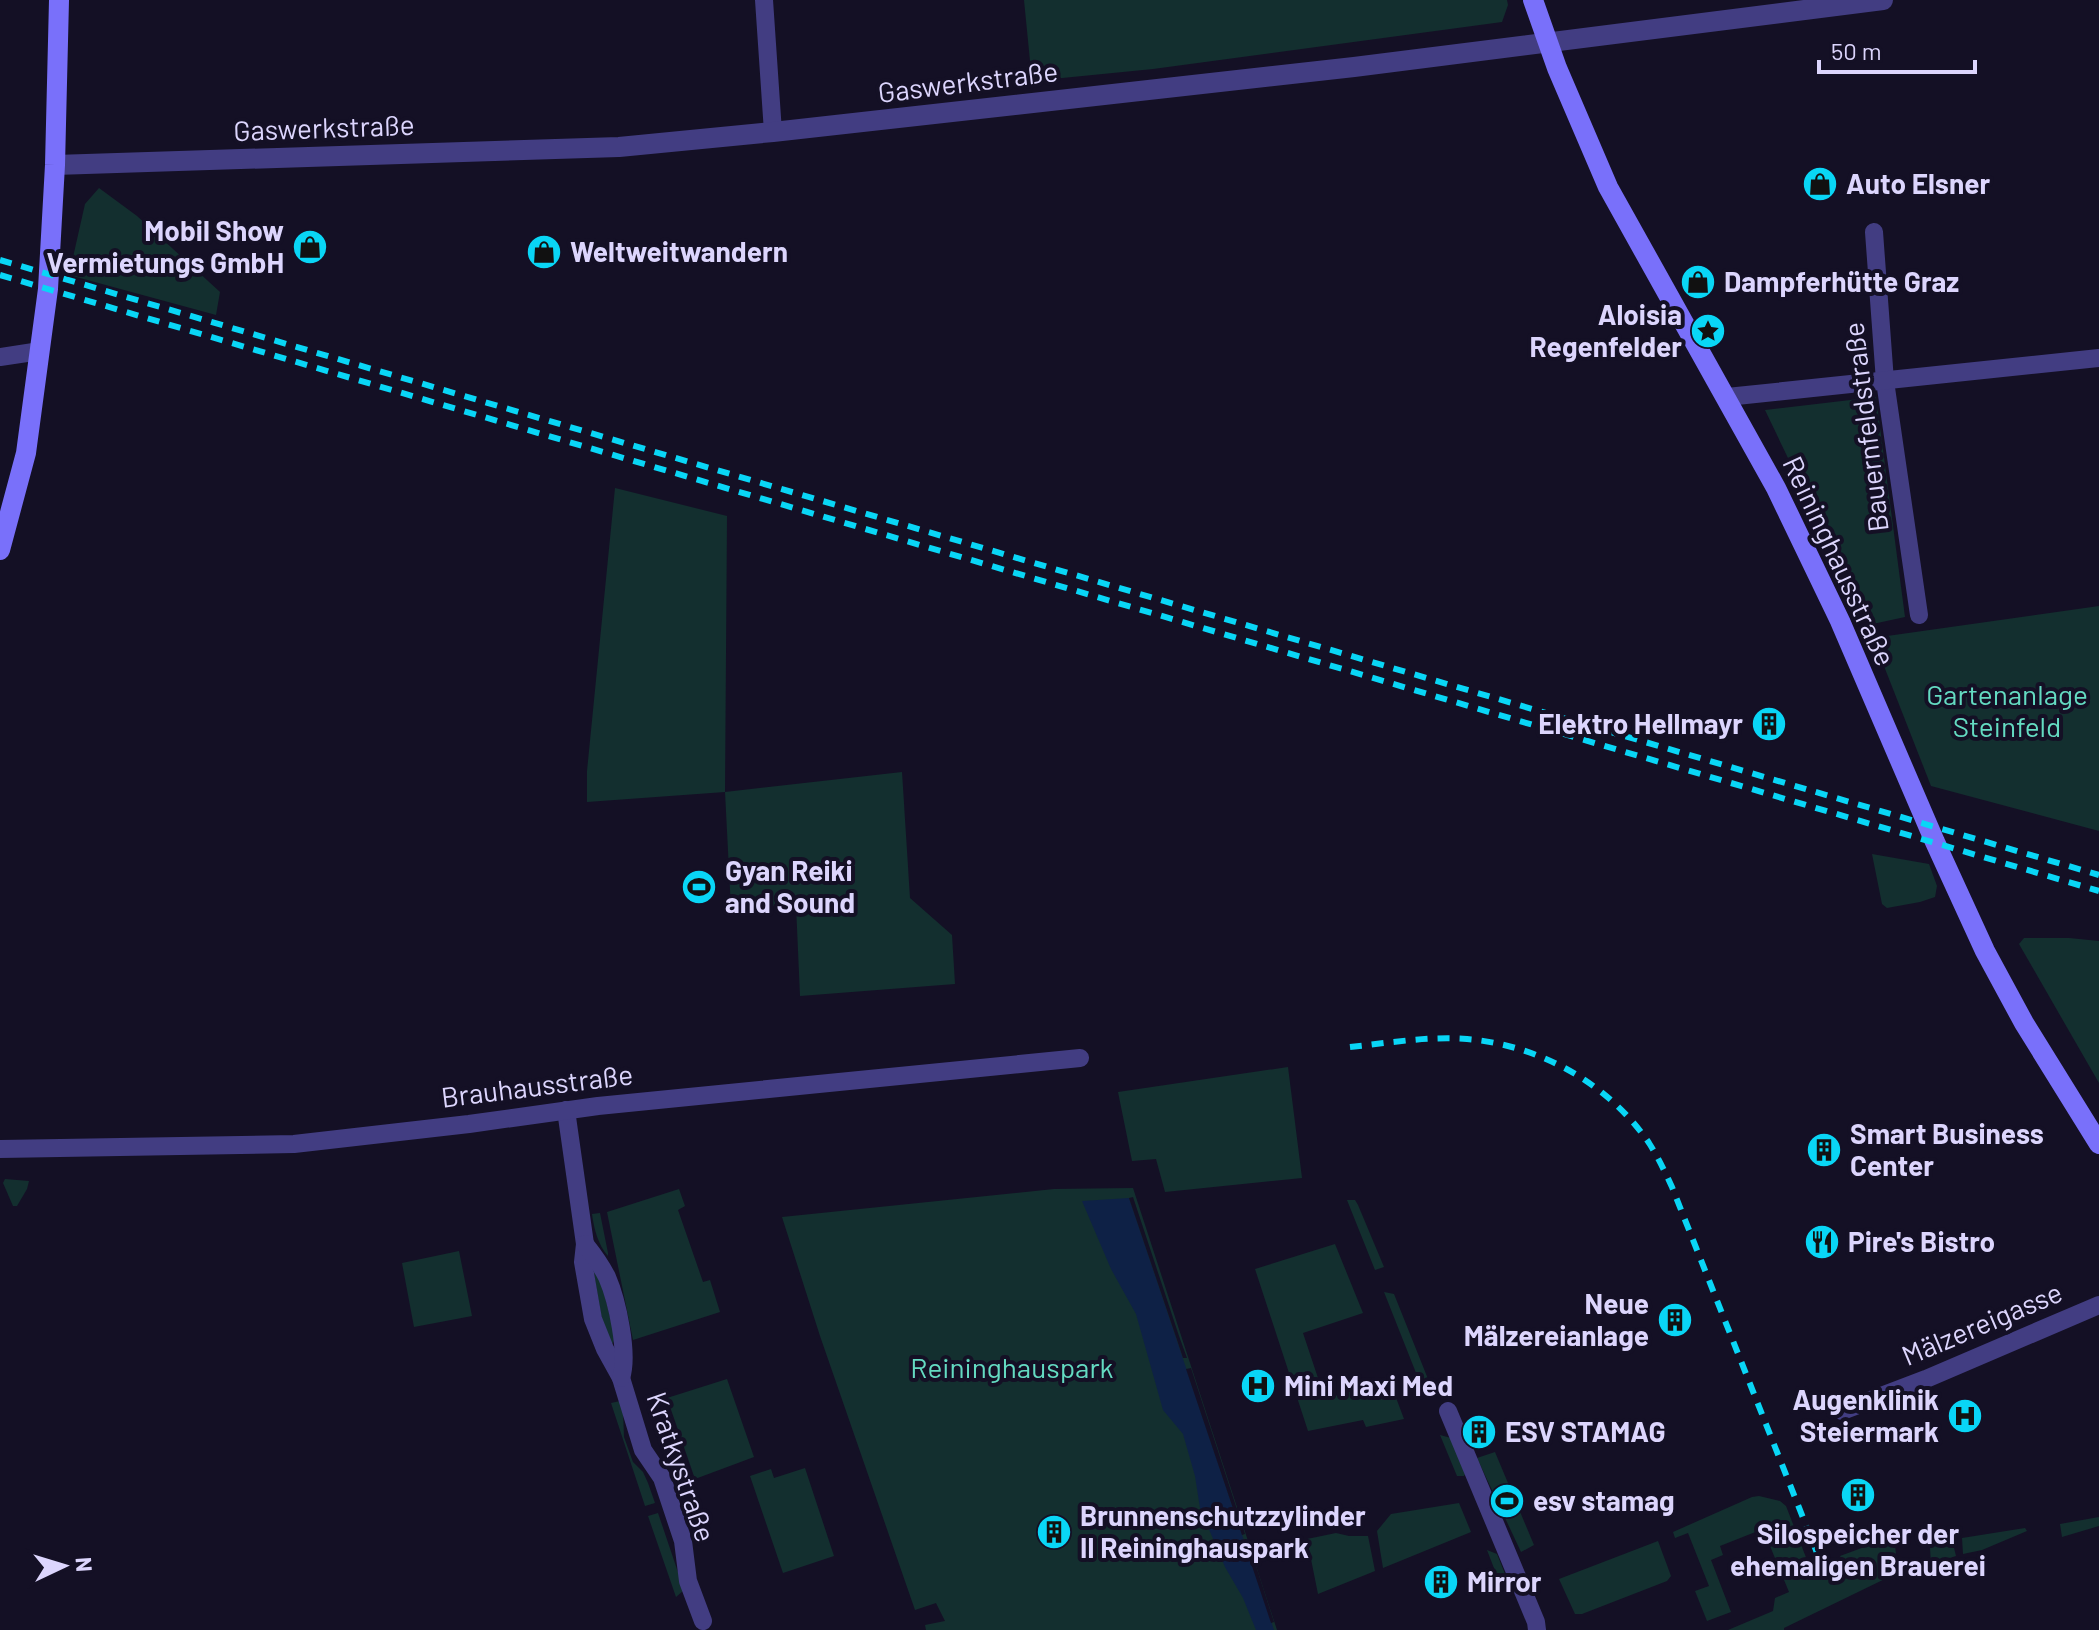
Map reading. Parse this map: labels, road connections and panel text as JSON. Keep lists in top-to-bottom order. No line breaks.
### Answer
{"streets":{"main road":["Reininghausstraße"],"street":["Gaswerkstraße","Bauernfeldstraße","Brauhausstraße","Mälzereigasse","Kratkystraße"]},"crossings":[["Gaswerkstraße","Reininghausstraße"],["Brauhausstraße","Kratkystraße"]],"parks":["Gartenanlage Steinfeld","Reininghauspark"],"places":{"shop":["Auto Elsner","Mobil Show Vermietungs GmbH","Weltweitwandern","Dampferhütte Graz"],"place":["Aloisia Regenfelder"],"building":["Elektro Hellmayr","Smart Business Center","Neue Mälzereianlage","ESV STAMAG","Silospeicher der ehemaligen Brauerei","Brunnenschutzzylinder II Reininghauspark","Mirror"],"sports":["Gyan Reiki and Sound","esv stamag"],"restaurant":["Pire's Bistro"],"hospital":["Mini Maxi Med","Augenklinik Steiermark"]},"scale_bar":"50 m","north":"right"}
